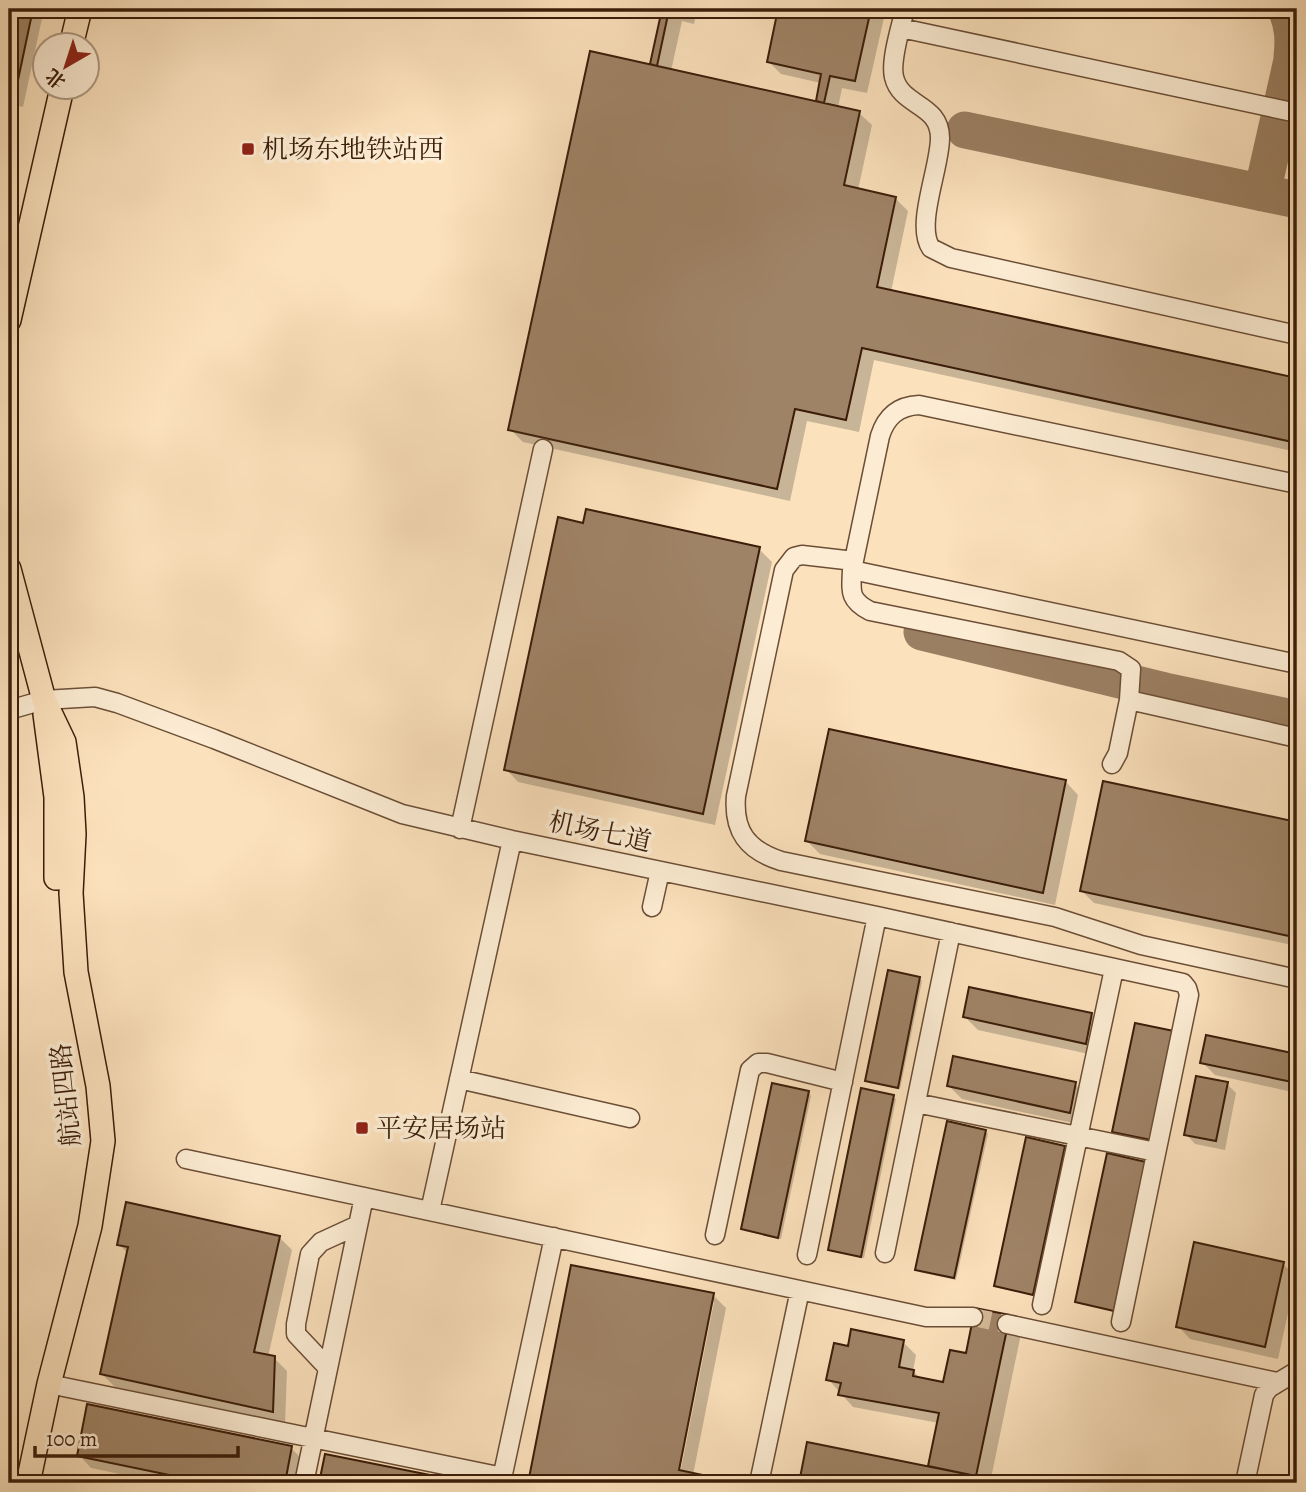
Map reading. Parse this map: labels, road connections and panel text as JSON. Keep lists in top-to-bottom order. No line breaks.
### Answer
{"streets":{"main road":["航站四路"],"street":["机场七道"]},"crossings":[["机场七道","航站四路"]],"places":{"transit":["机场东地铁站西","平安居场站"]},"scale_bar":"100 m","north":"bottom left"}
